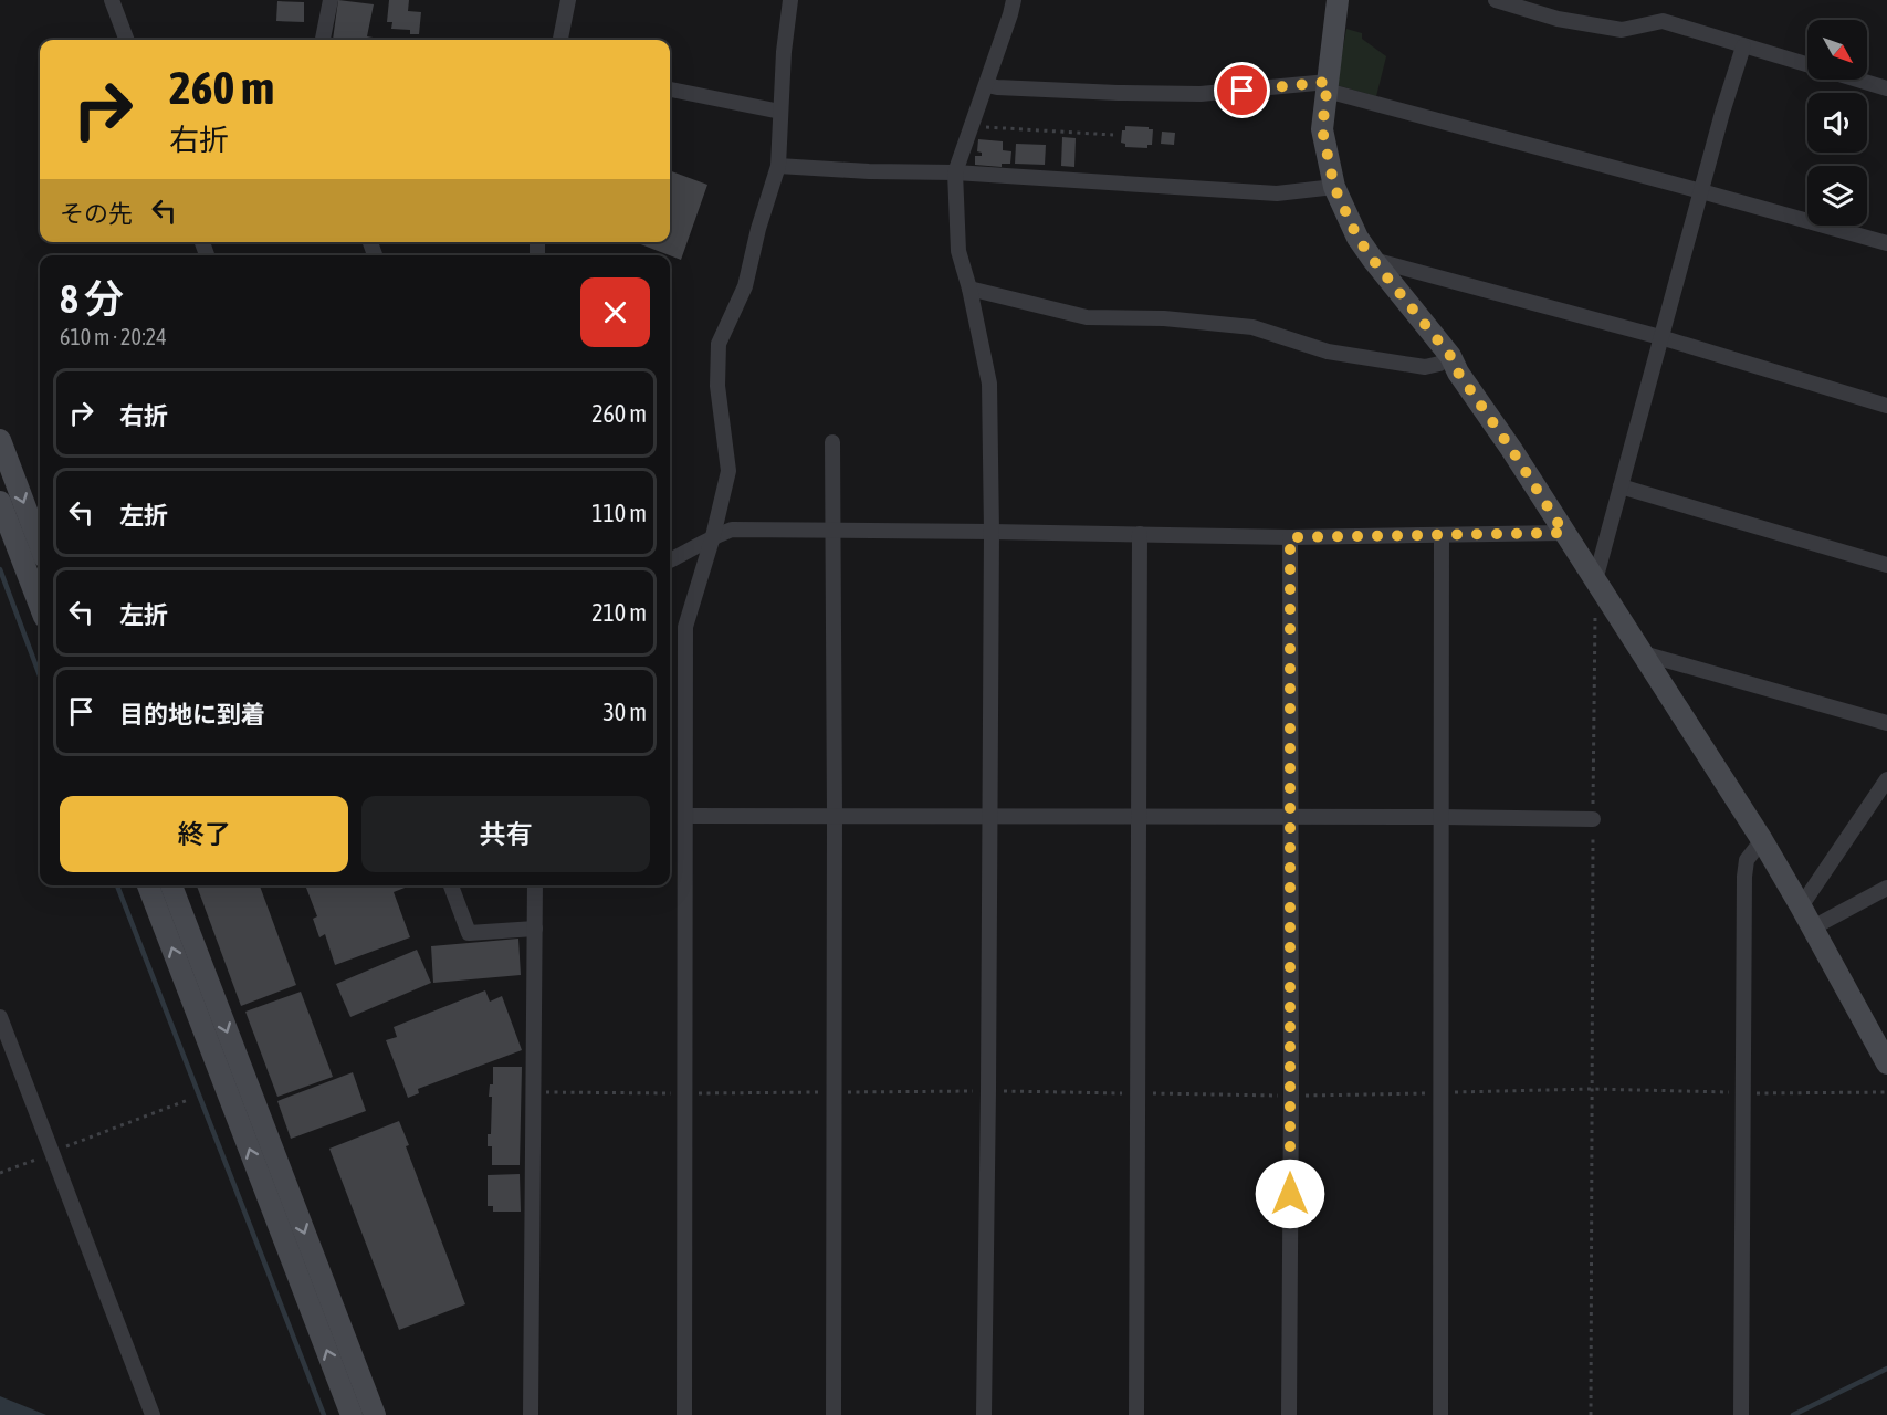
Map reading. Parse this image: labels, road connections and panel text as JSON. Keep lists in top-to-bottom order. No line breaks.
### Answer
{"north":"bottom right","page":{"turn":["260 m","右折"],"then":"その先","heading":["8 分","610 m · 20:24"],"list":[{"name":"右折","value":"260 m"},{"name":"左折","value":"110 m"},{"name":"左折","value":"210 m"},{"name":"目的地に到着","value":"30 m"}],"buttons":["終了","共有"]}}
